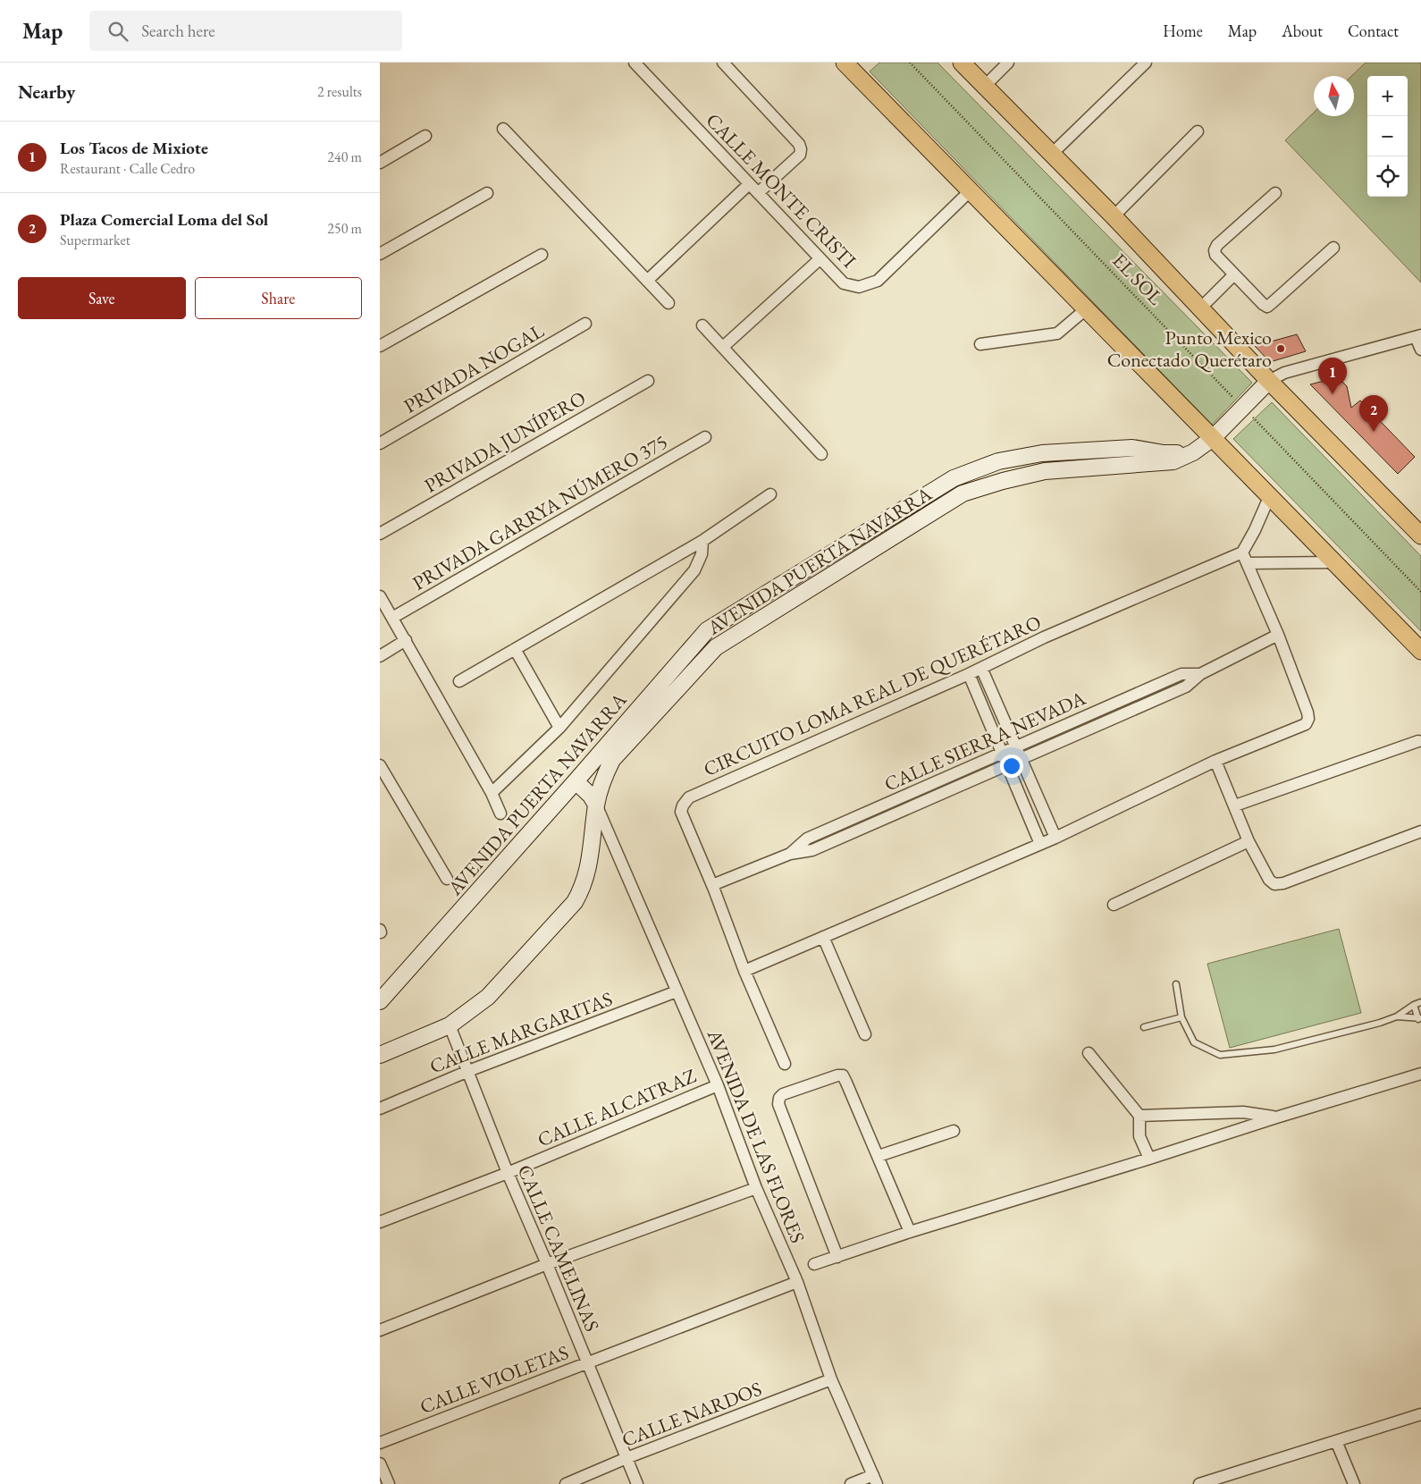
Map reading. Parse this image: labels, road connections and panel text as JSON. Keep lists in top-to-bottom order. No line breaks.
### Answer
{"streets":{"street":["CALLE MONTE CRISTI","PRIVADA NOGAL","PRIVADA JUNÍPERO","PRIVADA GARRYA NÚMERO 375","AVENIDA PUERTA NAVARRA","CIRCUITO LOMA REAL DE QUERÉTARO","CALLE SIERRA NEVADA","CALLE MARGARITAS","CALLE ALCATRAZ","AVENIDA DE LAS FLORES","CALLE CAMELINAS","CALLE VIOLETAS","CALLE NARDOS"],"path":["EL SOL"]},"crossings":[["EL SOL","AVENIDA PUERTA NAVARRA"],["AVENIDA PUERTA NAVARRA","AVENIDA DE LAS FLORES"],["AVENIDA PUERTA NAVARRA","CALLE CAMELINAS"],["CIRCUITO LOMA REAL DE QUERÉTARO","CALLE SIERRA NEVADA"],["CALLE MARGARITAS","AVENIDA DE LAS FLORES"],["CALLE MARGARITAS","CALLE CAMELINAS"],["CALLE ALCATRAZ","AVENIDA DE LAS FLORES"],["CALLE ALCATRAZ","CALLE CAMELINAS"],["AVENIDA DE LAS FLORES","CALLE VIOLETAS"],["AVENIDA DE LAS FLORES","CALLE NARDOS"],["CALLE CAMELINAS","CALLE VIOLETAS"],["CALLE CAMELINAS","CALLE NARDOS"]],"places":["Punto Mexico Conectado Querétaro"],"north":"top","page":{"header":"Map","search":"Search here","nav":["Home","Map","About","Contact"],"heading":["Nearby","2 results"],"map_buttons":["+","−"],"list":[{"mark":"1","name":"Los Tacos de Mixiote","note":"Restaurant · Calle Cedro","value":"240 m"},{"mark":"2","name":"Plaza Comercial Loma del Sol","note":"Supermarket","value":"250 m"}],"buttons":["Save","Share"],"pins":["1","2"]}}
